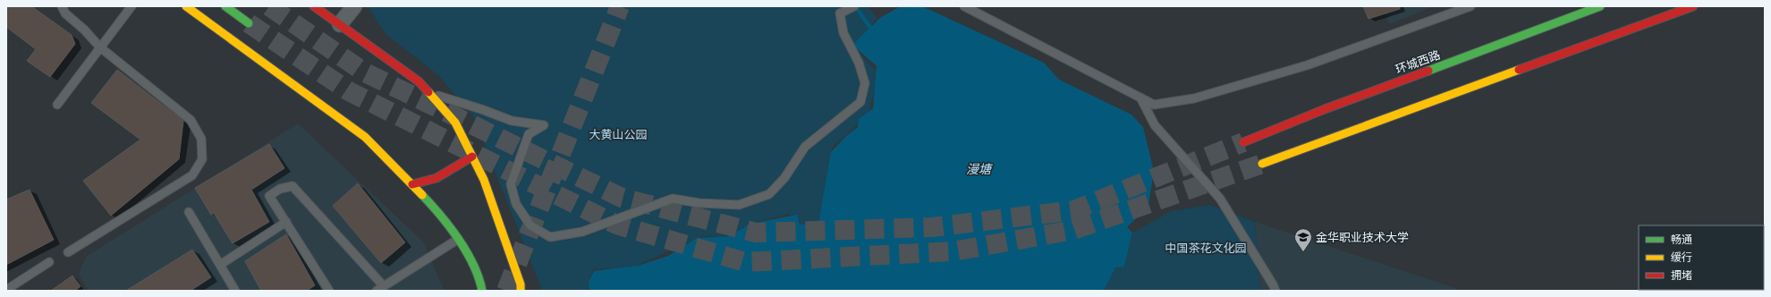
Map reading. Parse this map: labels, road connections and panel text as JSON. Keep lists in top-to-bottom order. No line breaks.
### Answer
{"streets":{"main road":["环城西路"]},"water":["漫塘"],"parks":["大黄山公园","中国茶花文化园"],"places":{"school or university":["金华职业技术大学"]},"legend":["畅通","缓行","拥堵"]}
